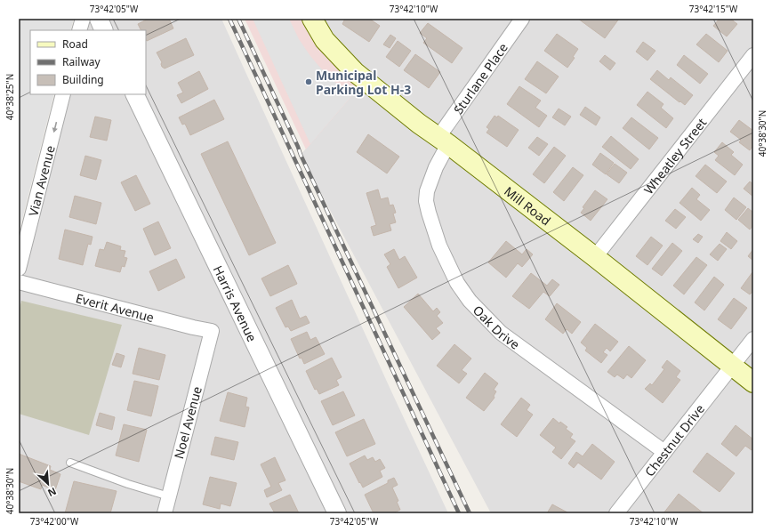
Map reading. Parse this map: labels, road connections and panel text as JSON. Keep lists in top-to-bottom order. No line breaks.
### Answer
{"streets":{"main road":["Mill Road"],"street":["Sturlane Place","Wheatley Street","Vian Avenue","Harris Avenue","Everit Avenue","Oak Drive","Noel Avenue","Chestnut Drive"]},"crossings":[["Sturlane Place","Mill Road"],["Sturlane Place","Oak Drive"],["Wheatley Street","Mill Road"],["Mill Road","Oak Drive"],["Mill Road","Chestnut Drive"],["Everit Avenue","Noel Avenue"],["Oak Drive","Chestnut Drive"]],"one_way":["Vian Avenue"],"places":["Municipal Parking Lot H-3"],"legend":["Road","Railway","Building"],"north":"bottom right","coordinates":["73°42'05\"W","73°42'10\"W","73°42'15\"W","40°38'25\"N","40°38'30\"N","73°42'00\"W"]}
